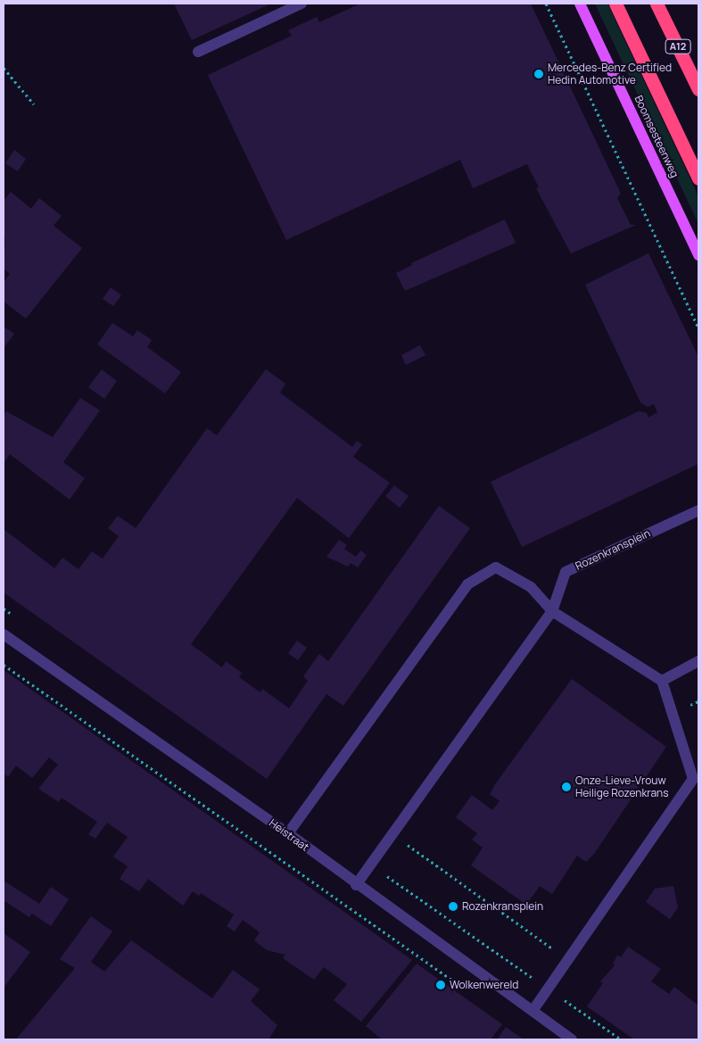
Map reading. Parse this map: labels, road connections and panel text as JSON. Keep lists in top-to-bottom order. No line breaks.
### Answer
{"streets":{"highway":["A12"],"main road":["Boomsesteenweg"],"street":["Rozenkransplein","Heistraat"]},"crossings":[["Rozenkransplein","Heistraat"]],"places":["Mercedes-Benz Certified Hedin Automotive","Onze-Lieve-Vrouw Heilige Rozenkrans","Rozenkransplein","Wolkenwereld"]}
